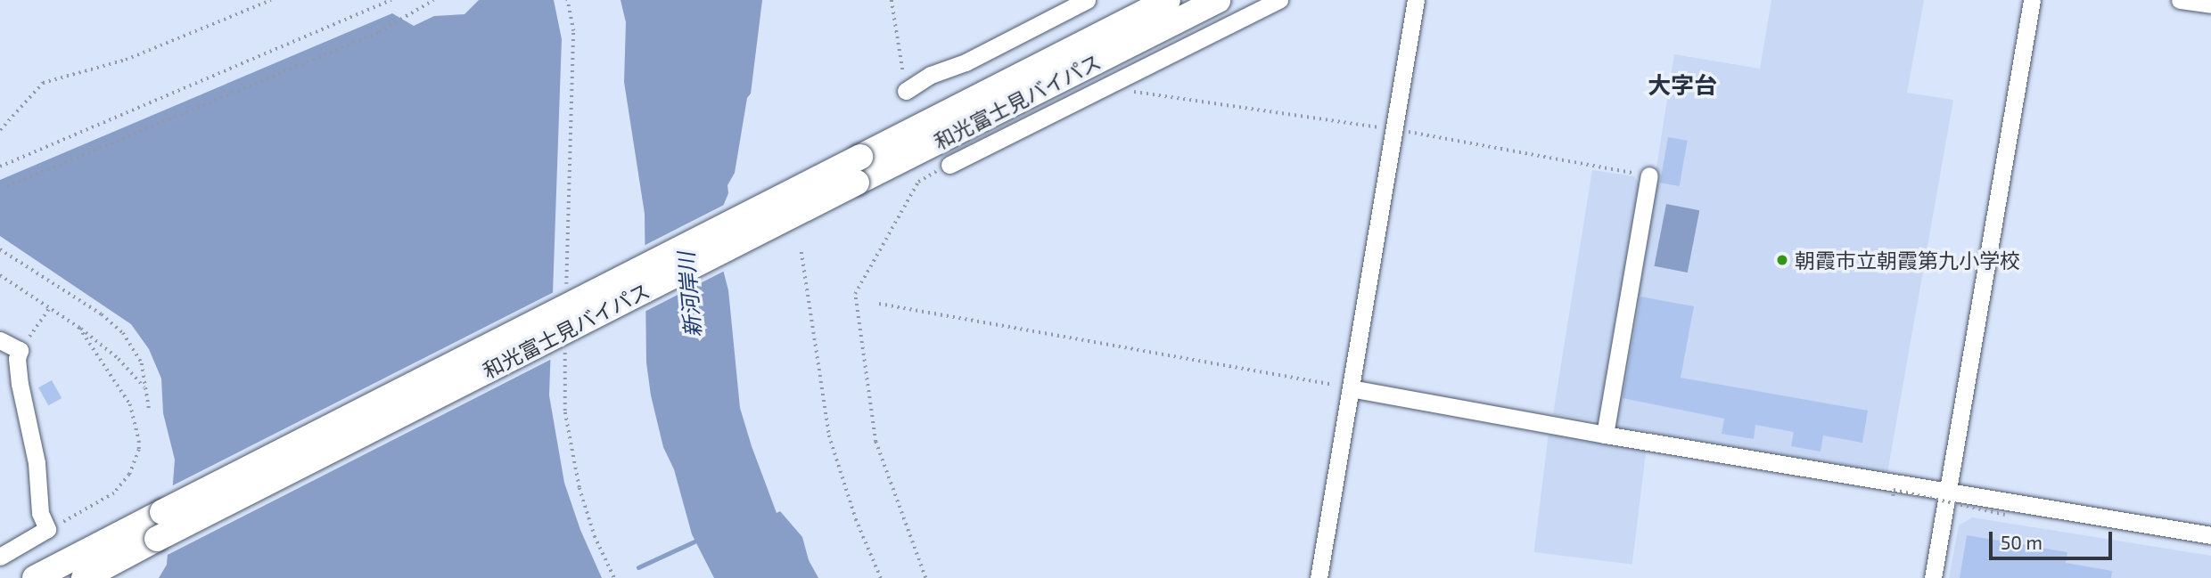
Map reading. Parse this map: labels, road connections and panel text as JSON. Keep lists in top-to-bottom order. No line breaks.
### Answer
{"streets":{"highway":["和光富士見バイパス"]},"districts":["大字台"],"water":["新河岸川"],"places":["朝霞市立朝霞第九小学校"],"scale_bar":"50 m"}
